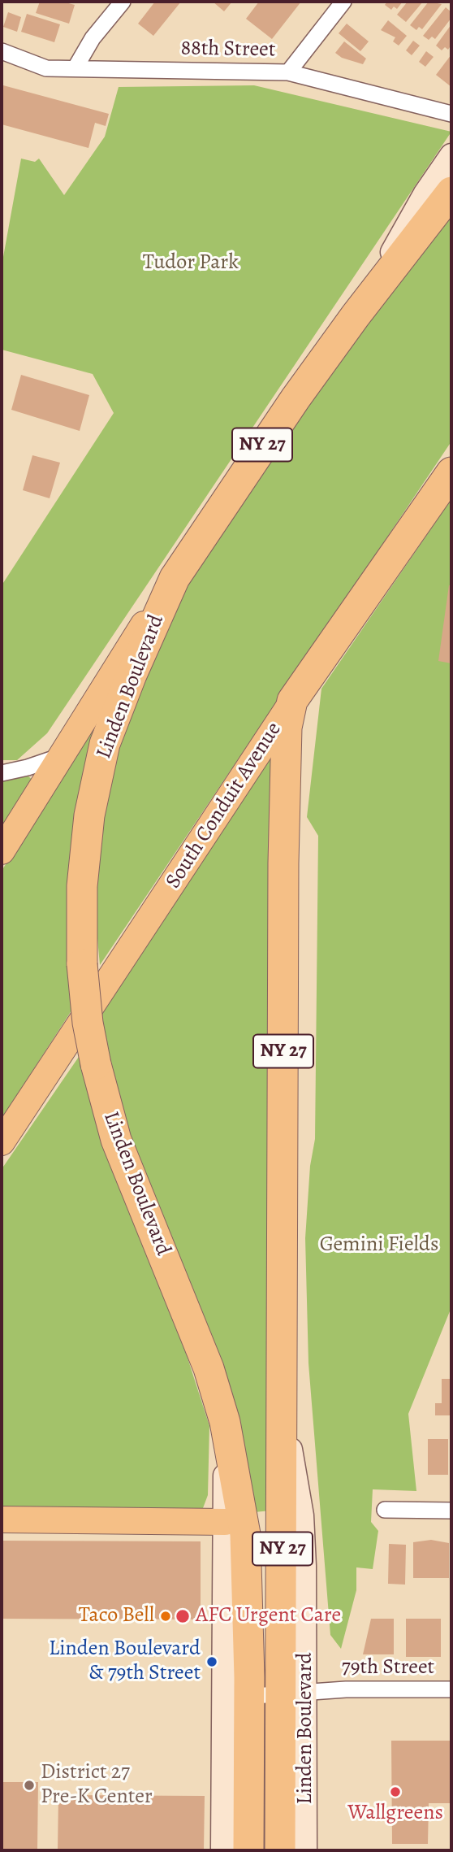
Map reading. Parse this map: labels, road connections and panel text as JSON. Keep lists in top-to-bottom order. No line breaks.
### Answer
{"streets":{"highway":["NY 27","Linden Boulevard","South Conduit Avenue"],"street":["88th Street","79th Street"]},"crossings":[["NY 27","Linden Boulevard"],["Linden Boulevard","South Conduit Avenue"],["Linden Boulevard","79th Street"]],"parks":["Tudor Park","Gemini Fields"],"places":["Taco Bell","AFC Urgent Care","Linden Boulevard & 79th Street","District 27 Pre-K Center","Wallgreens"]}
